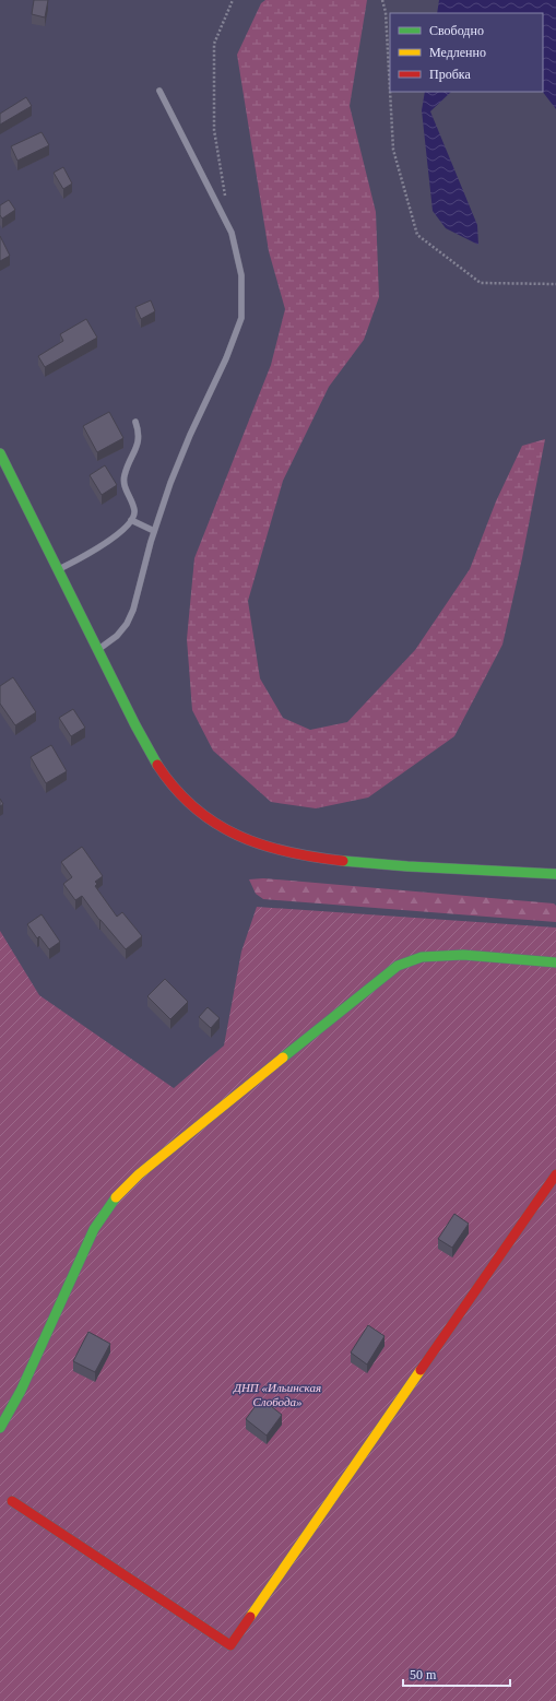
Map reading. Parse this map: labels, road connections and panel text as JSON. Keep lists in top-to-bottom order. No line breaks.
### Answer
{"parks":["ДНП «Ильинская Слобода»"],"legend":["Свободно","Медленно","Пробка"],"scale_bar":"50 m"}
